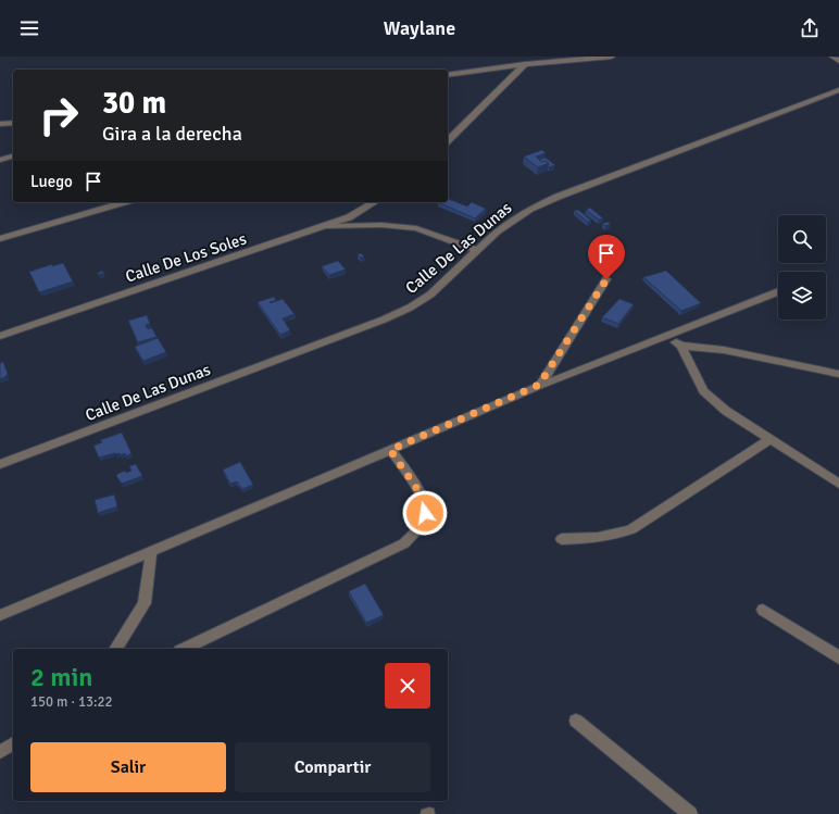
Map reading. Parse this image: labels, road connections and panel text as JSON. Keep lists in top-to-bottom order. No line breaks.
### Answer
{"streets":{"street":["Calle De Las Dunas","Calle De Los Soles"]},"page":{"header":"Waylane","turn":["30 m","Gira a la derecha"],"then":"Luego","heading":["2 min","150 m · 13:22"],"buttons":["Salir","Compartir"]}}
